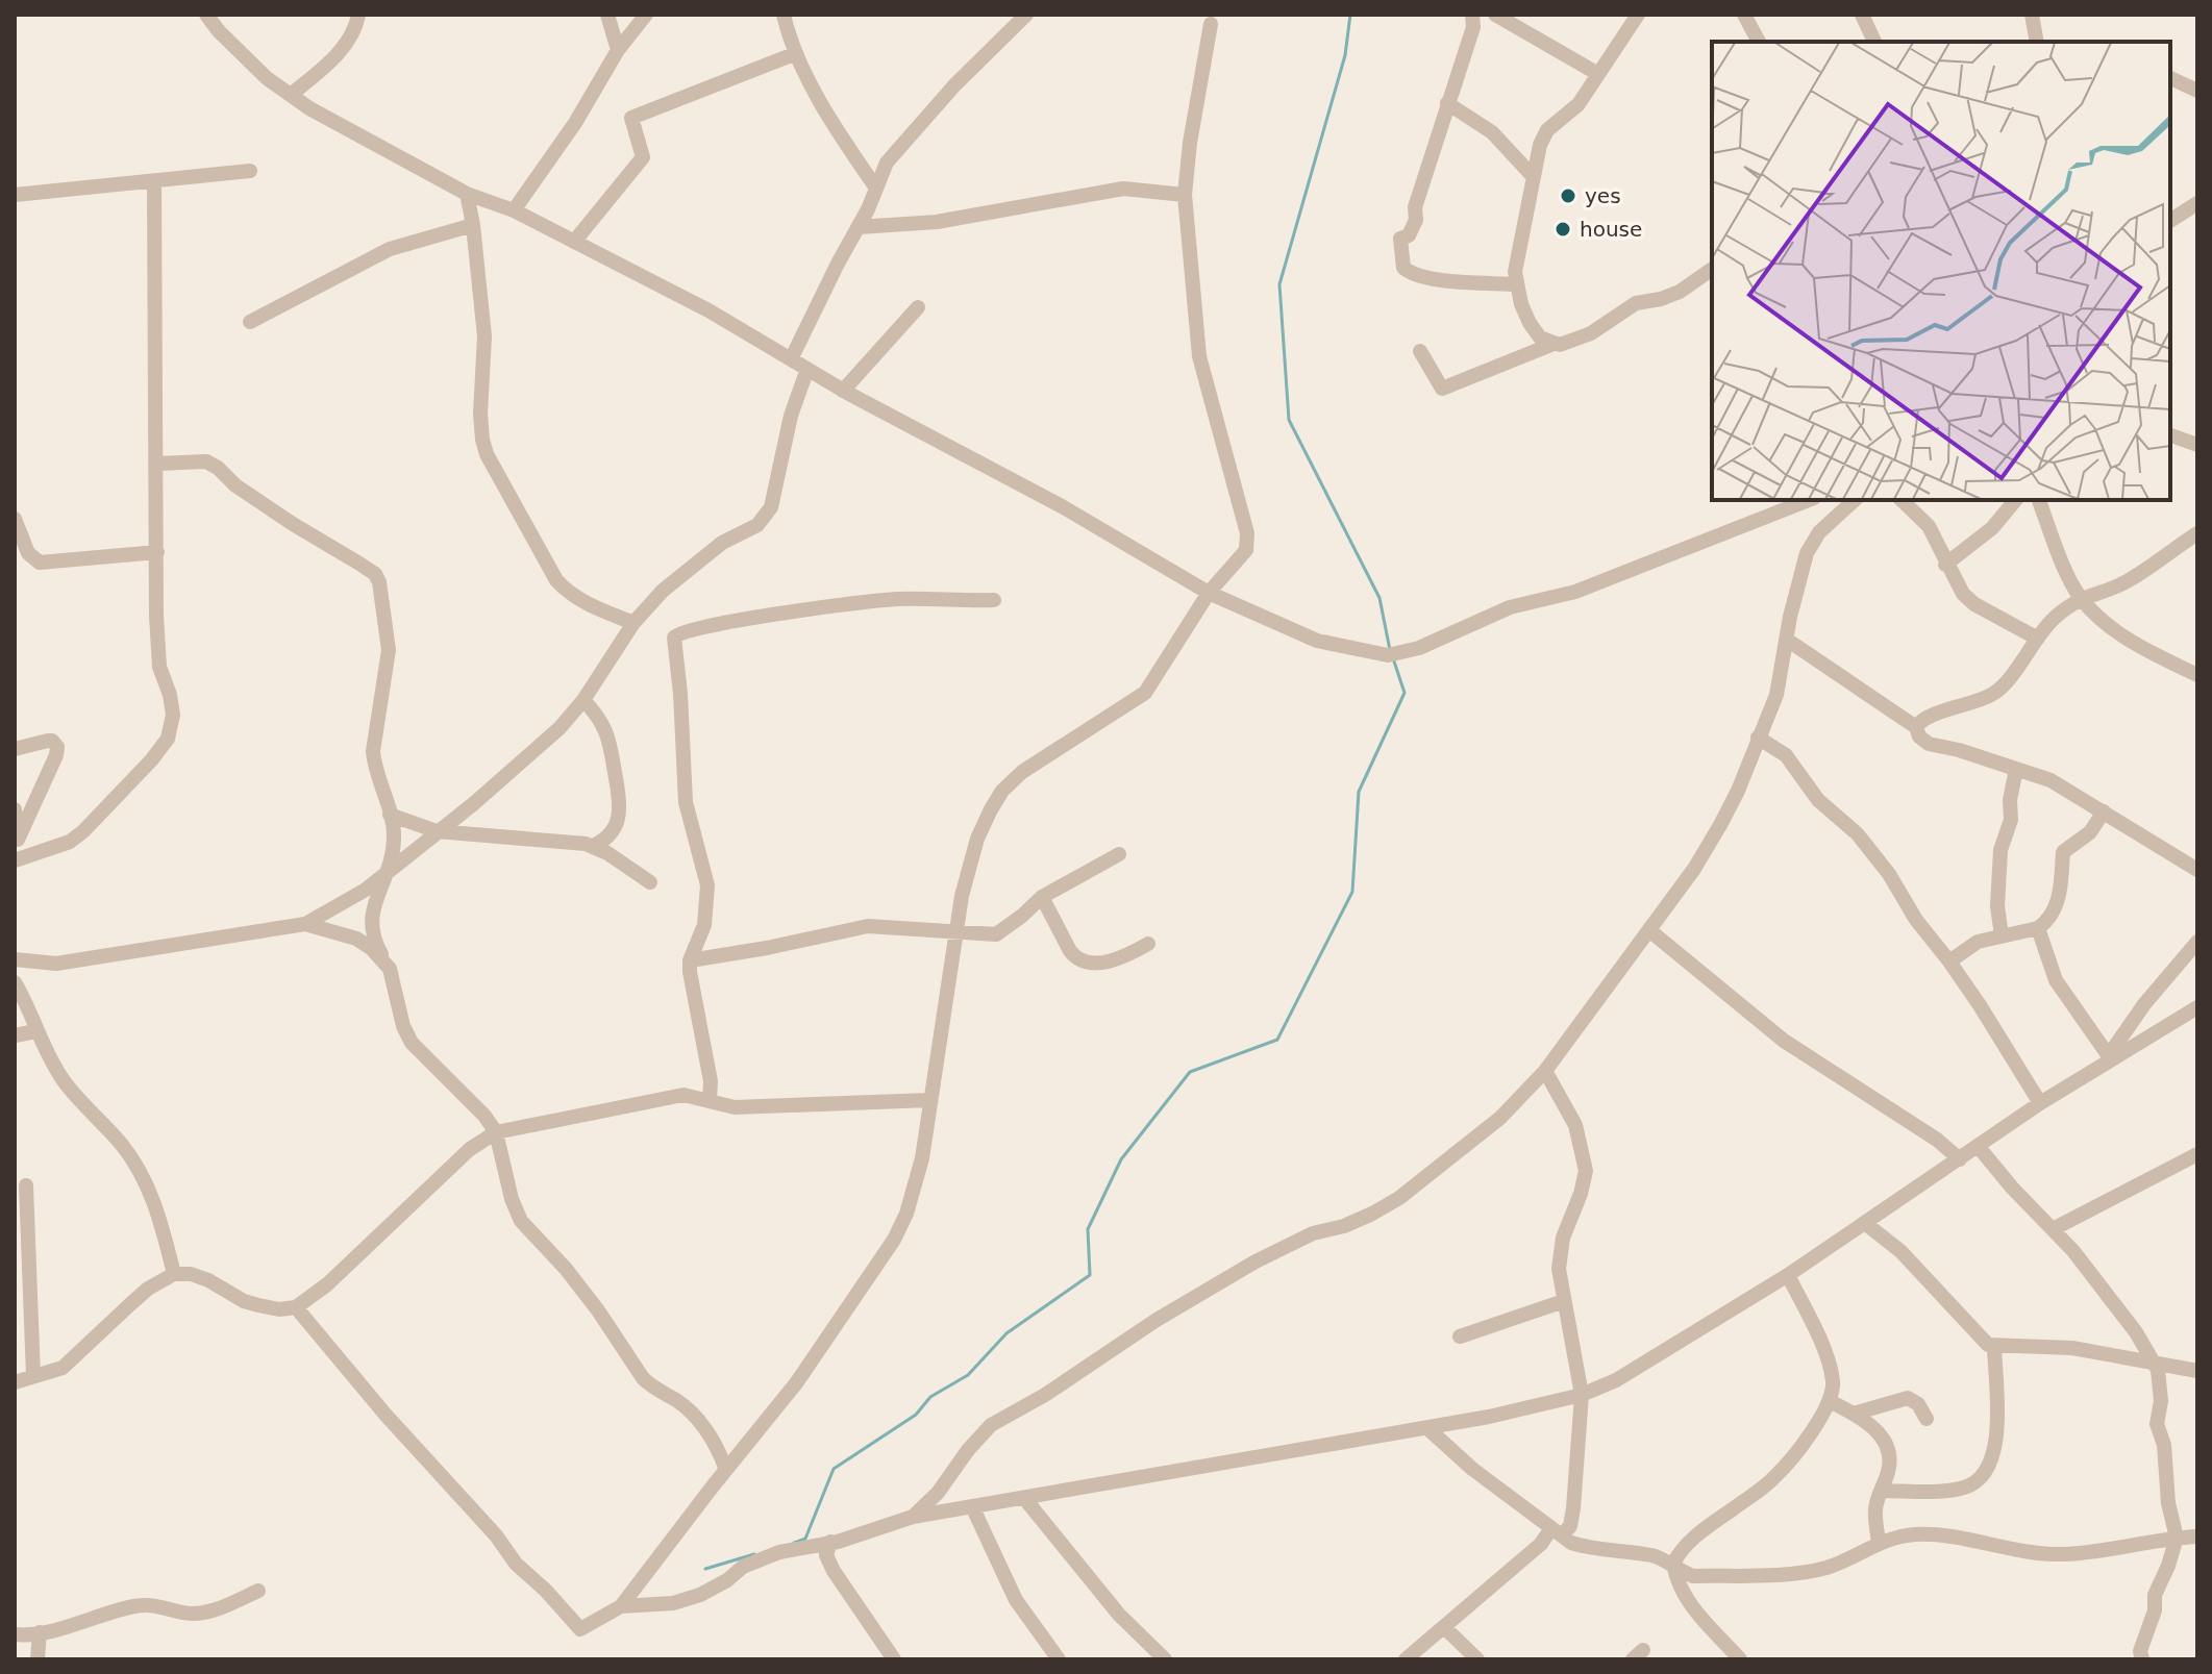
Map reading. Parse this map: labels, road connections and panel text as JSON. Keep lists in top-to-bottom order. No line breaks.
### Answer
{"places":["yes","house"]}
